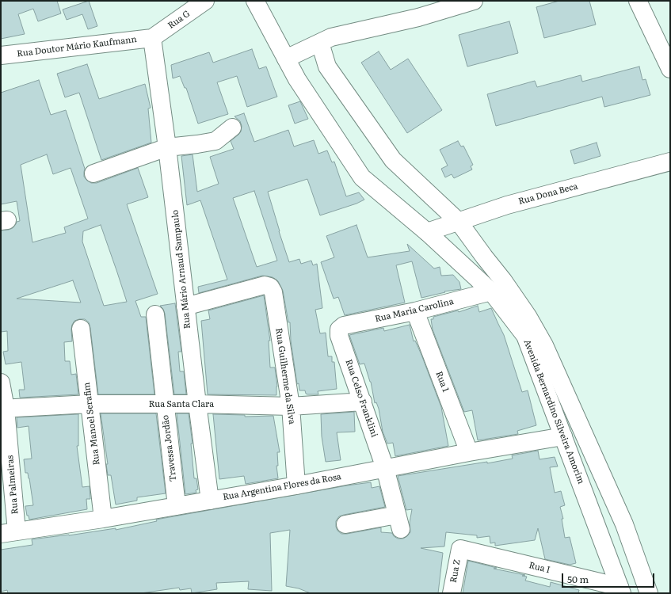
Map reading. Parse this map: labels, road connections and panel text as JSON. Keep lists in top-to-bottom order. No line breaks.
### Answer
{"streets":{"street":["Rua G","Rua Doutor Mário Kaufmann","Rua Dona Beca","Rua Mário Arnaud Sampaulo","Rua Maria Carolina","Rua Guilherme da Silva","Rua 1","Rua Celso Franklini","Rua Santa Clara","Avenida Bernardino Silveira Amorim","Rua Manoel Serafim","Travessa Jordão","Rua Palmeiras","Rua Argentina Flores da Rosa","Rua I","Rua Z"]},"crossings":[["Rua G","Rua Doutor Mário Kaufmann"],["Rua G","Rua Mário Arnaud Sampaulo"],["Rua Doutor Mário Kaufmann","Rua Mário Arnaud Sampaulo"],["Rua Dona Beca","Avenida Bernardino Silveira Amorim"],["Rua Mário Arnaud Sampaulo","Rua Guilherme da Silva"],["Rua Mário Arnaud Sampaulo","Rua Santa Clara"],["Rua Mário Arnaud Sampaulo","Rua Argentina Flores da Rosa"],["Rua Maria Carolina","Rua 1"],["Rua Maria Carolina","Rua Celso Franklini"],["Rua Maria Carolina","Avenida Bernardino Silveira Amorim"],["Rua Guilherme da Silva","Rua Santa Clara"],["Rua Guilherme da Silva","Rua Argentina Flores da Rosa"],["Rua 1","Rua Argentina Flores da Rosa"],["Rua Celso Franklini","Rua Santa Clara"],["Rua Celso Franklini","Rua Argentina Flores da Rosa"],["Rua Santa Clara","Rua Manoel Serafim"],["Rua Santa Clara","Travessa Jordão"],["Rua Santa Clara","Rua Palmeiras"],["Avenida Bernardino Silveira Amorim","Rua Argentina Flores da Rosa"],["Avenida Bernardino Silveira Amorim","Rua I"],["Rua Manoel Serafim","Rua Argentina Flores da Rosa"],["Travessa Jordão","Rua Argentina Flores da Rosa"],["Rua Palmeiras","Rua Argentina Flores da Rosa"],["Rua I","Rua Z"]],"scale_bar":"50 m"}
